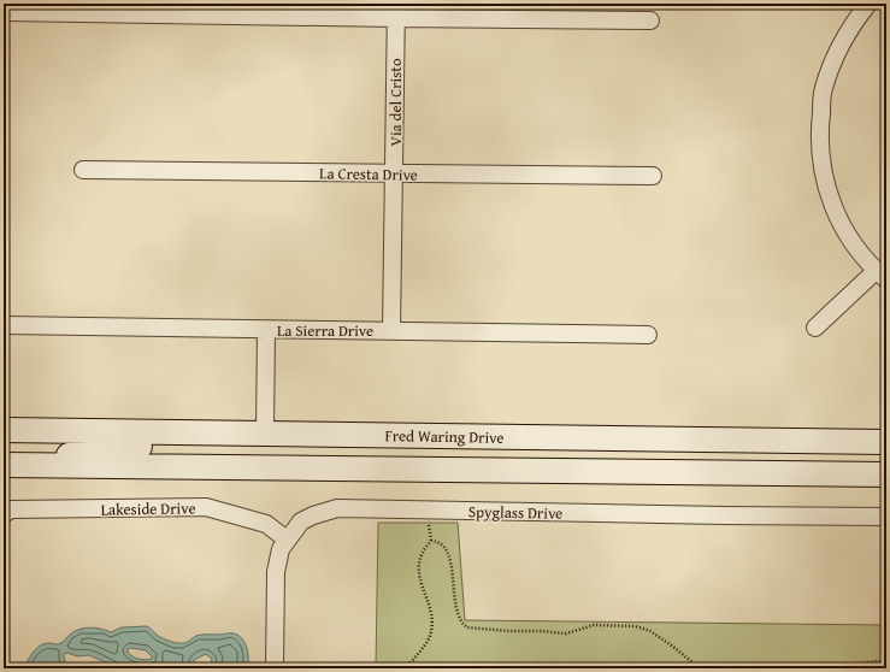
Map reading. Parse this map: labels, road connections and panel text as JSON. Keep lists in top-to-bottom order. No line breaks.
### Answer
{"streets":{"main road":["Fred Waring Drive"],"street":["Via del Cristo","La Cresta Drive","La Sierra Drive","Lakeside Drive","Spyglass Drive"]},"crossings":[["Via del Cristo","La Cresta Drive"],["Via del Cristo","La Sierra Drive"],["Lakeside Drive","Spyglass Drive"]]}
